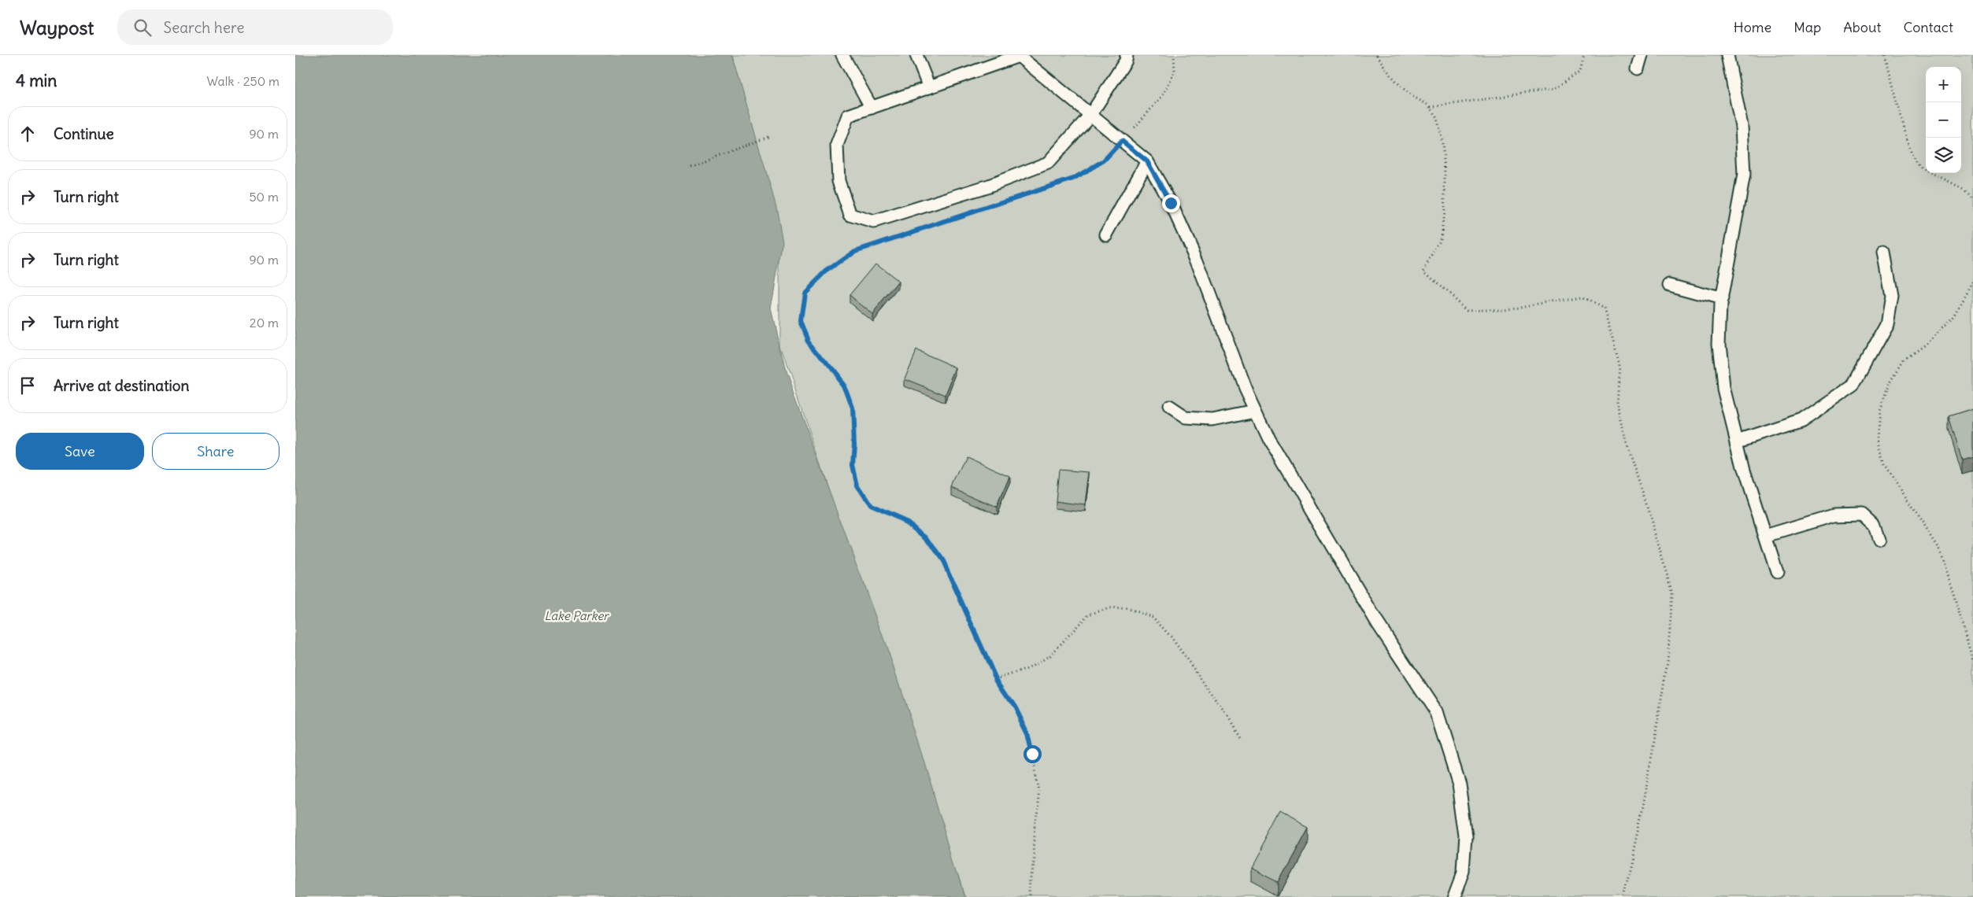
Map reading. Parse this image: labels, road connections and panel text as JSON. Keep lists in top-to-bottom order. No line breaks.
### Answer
{"water":["Lake Parker"],"page":{"header":"Waypost","search":"Search here","nav":["Home","Map","About","Contact"],"heading":["4 min","Walk · 250 m"],"map_buttons":["+","−"],"list":[["Continue","90 m"],["Turn right","50 m"],["Turn right","90 m"],["Turn right","20 m"],"Arrive at destination"],"buttons":["Save","Share"]}}
